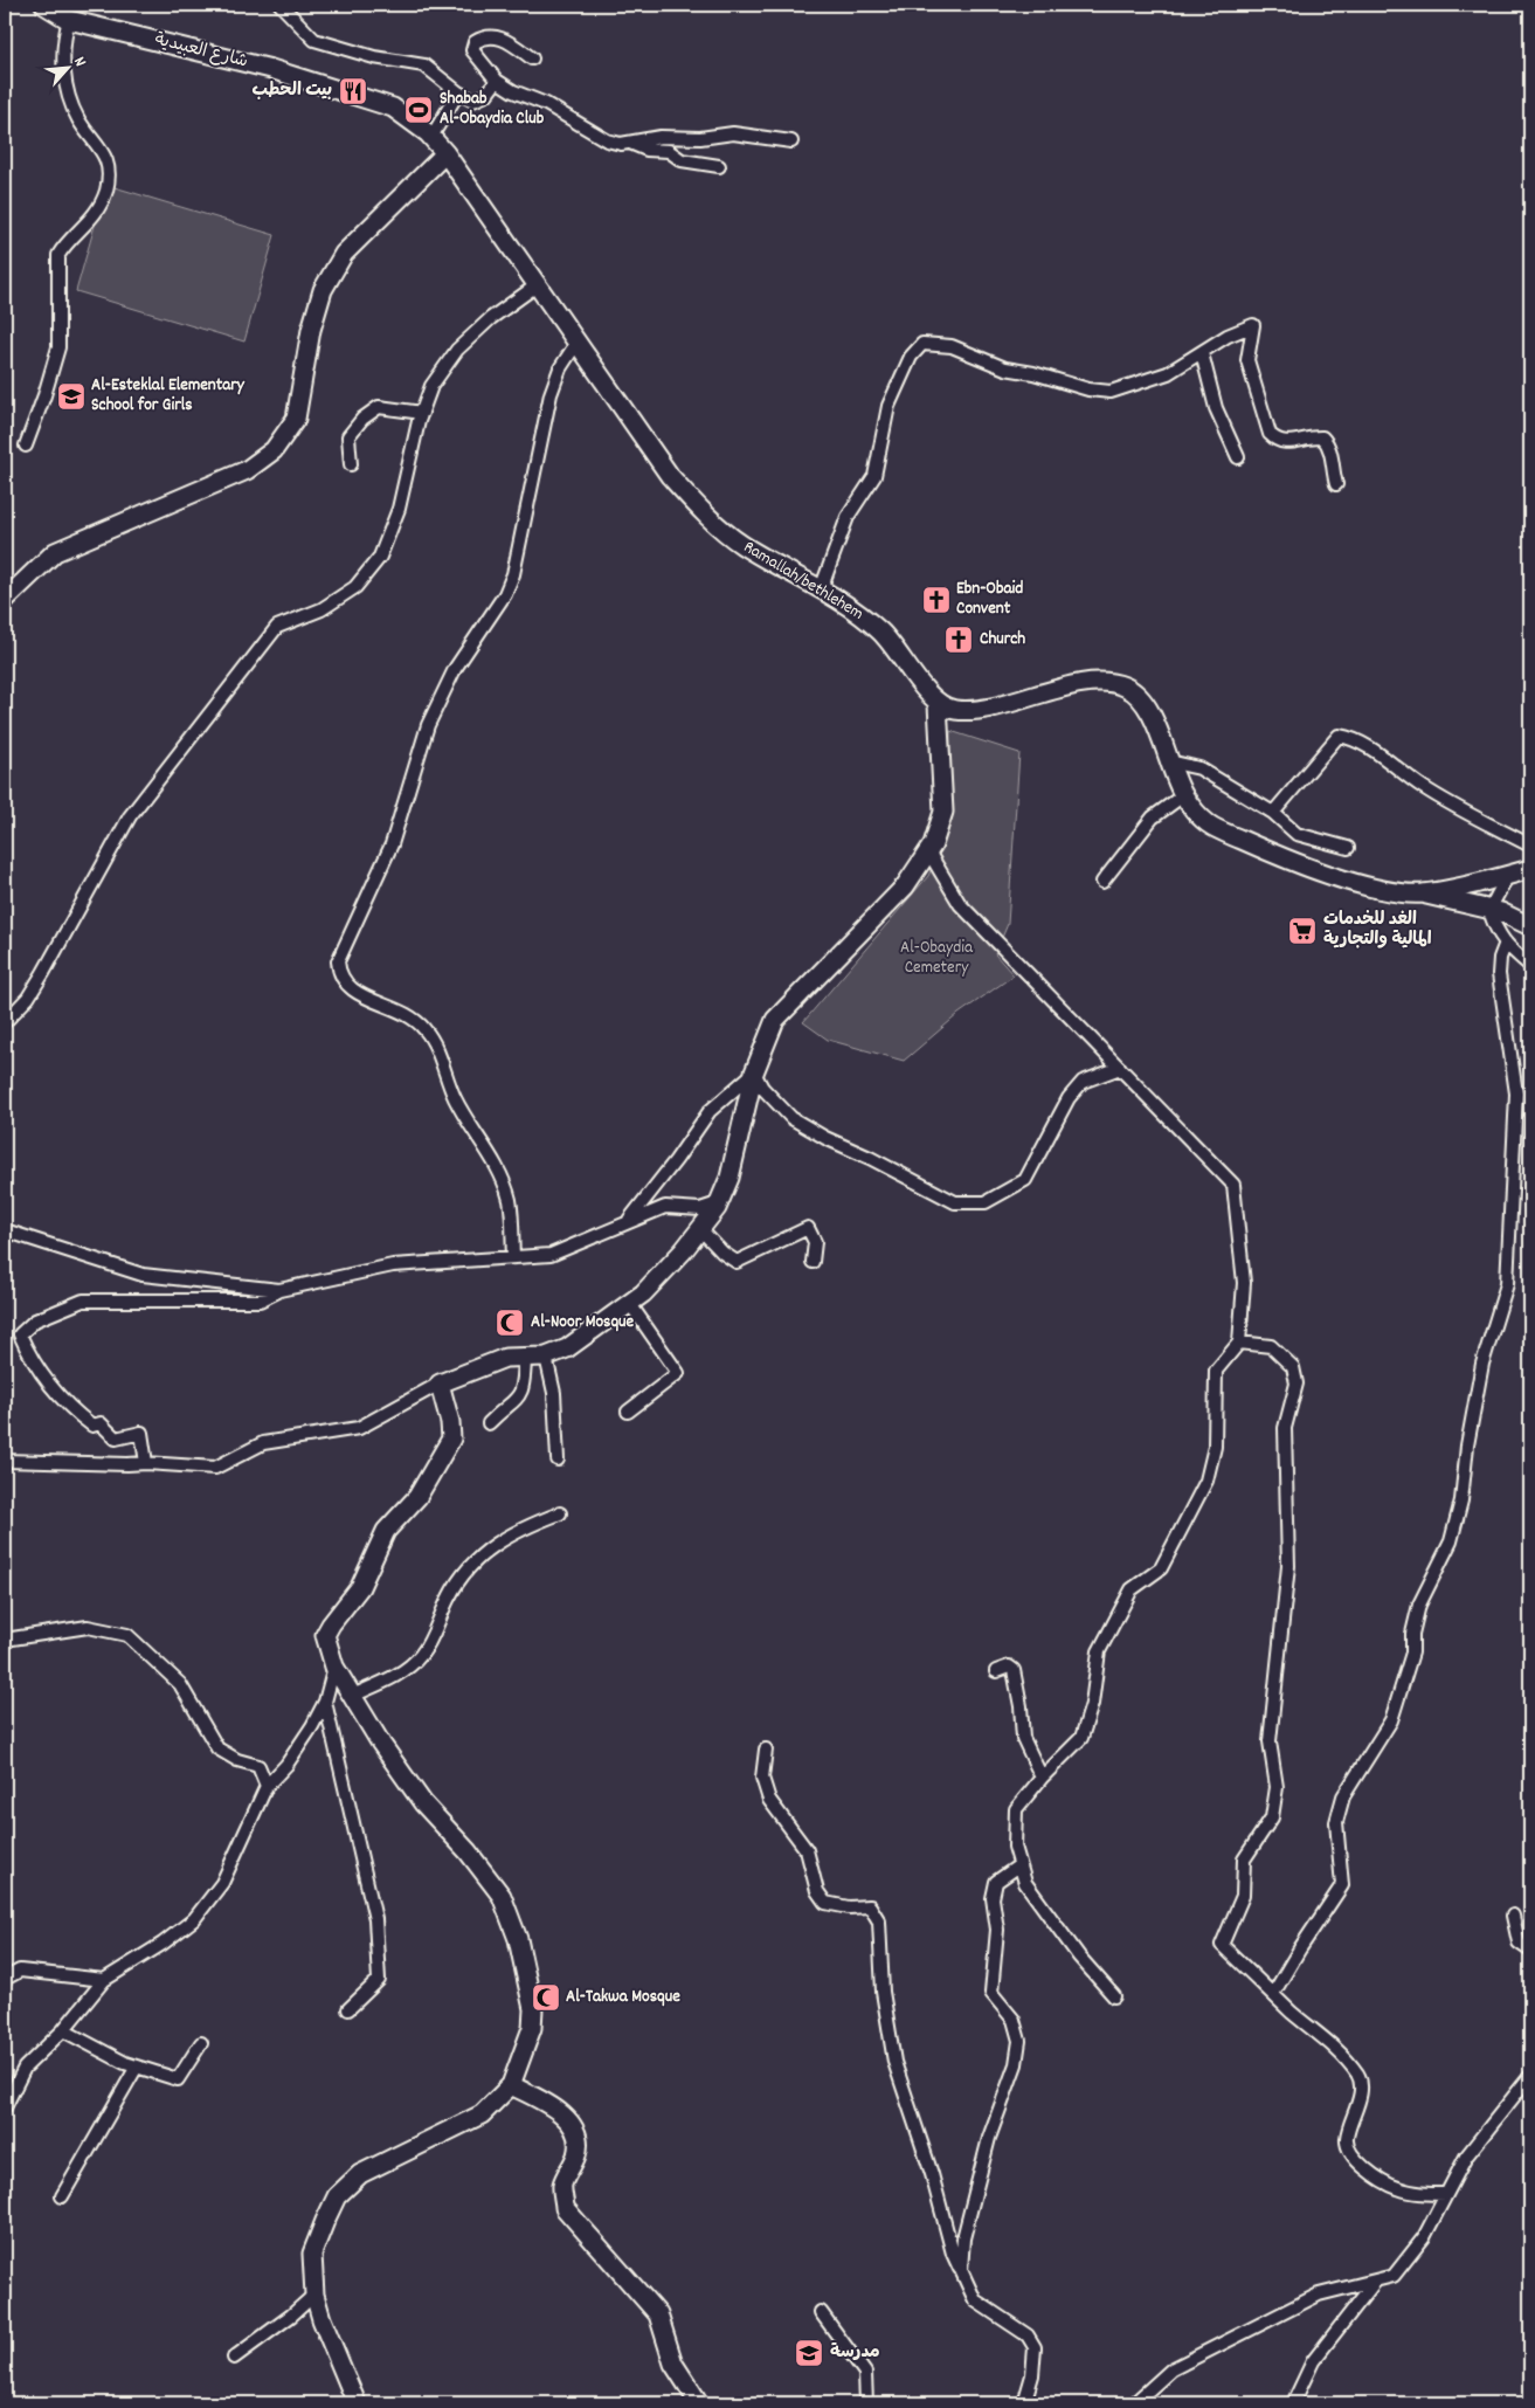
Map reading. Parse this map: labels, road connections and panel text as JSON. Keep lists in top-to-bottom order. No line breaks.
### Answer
{"streets":{"street":["شارع العبيدية","Ramallah/bethlehem"]},"crossings":[["شارع العبيدية","Ramallah/bethlehem"]],"parks":["Al-Obaydia Cemetery"],"places":{"restaurant":["بيت الحطب"],"sports":["Shabab Al-Obaydia Club"],"school or university":["Al-Esteklal Elementary School for Girls","مدرسة"],"church":["Ebn-Obaid Convent","Church"],"supermarket":["الغد للخدمات المالية والتجارية"],"mosque":["Al-Noor Mosque","Al-Takwa Mosque"]},"north":"top right"}
